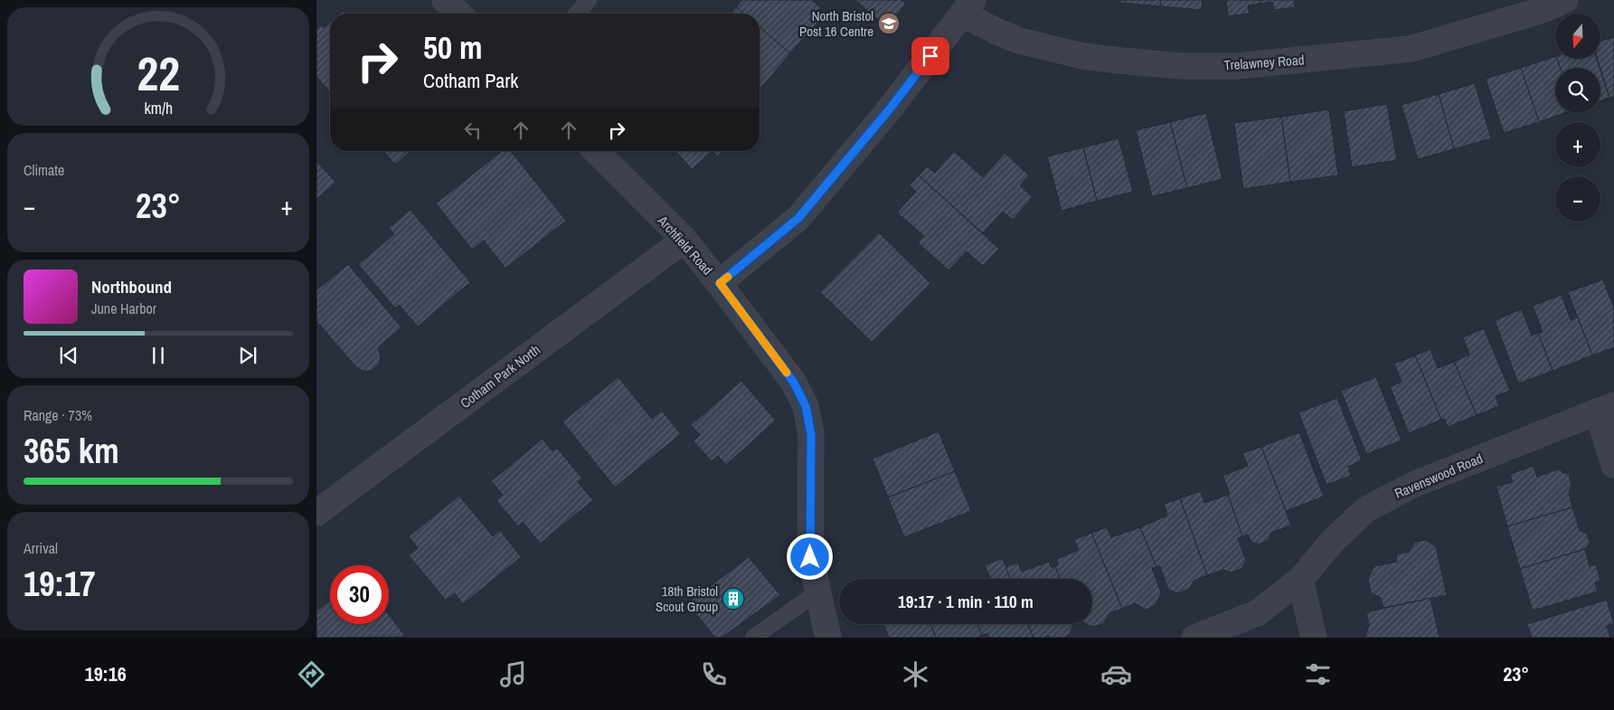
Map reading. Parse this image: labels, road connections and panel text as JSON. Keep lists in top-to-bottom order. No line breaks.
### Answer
{"streets":{"street":["Trelawney Road","Archfield Road","Cotham Park North","Ravenswood Road"]},"crossings":[["Archfield Road","Cotham Park North"]],"places":{"school or university":["North Bristol Post 16 Centre"],"building":["18th Bristol Scout Group"]},"north":"bottom","page":{"map_buttons":["+","−"],"turn":["50 m","Cotham Park"],"tile":["Climate",["Range · 73%","365 km"],["Arrival","19:17"]],"heat":["−","23°","+"],"song":["Northbound","June Harbor"],"limit":"30","trip":"19:17 · 1 min · 110 m","tabs":["19:16","23°"],"gauge":["22","km/h"]}}
